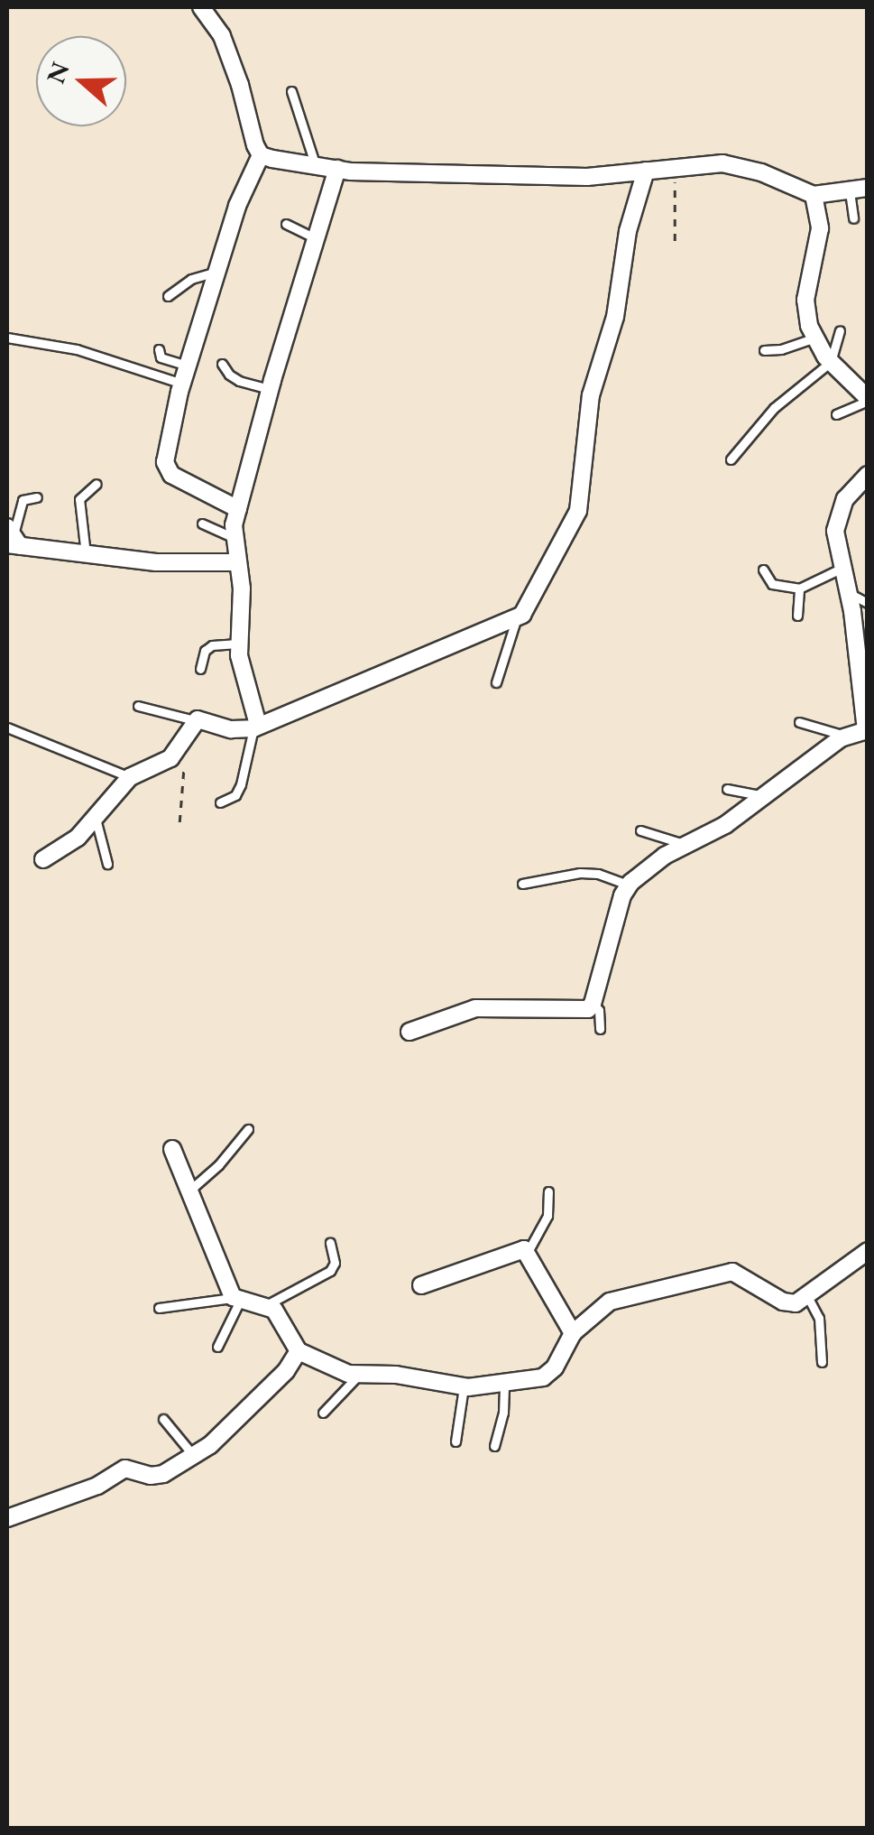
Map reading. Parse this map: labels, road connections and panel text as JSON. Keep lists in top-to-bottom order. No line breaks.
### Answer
{"north":"left"}
